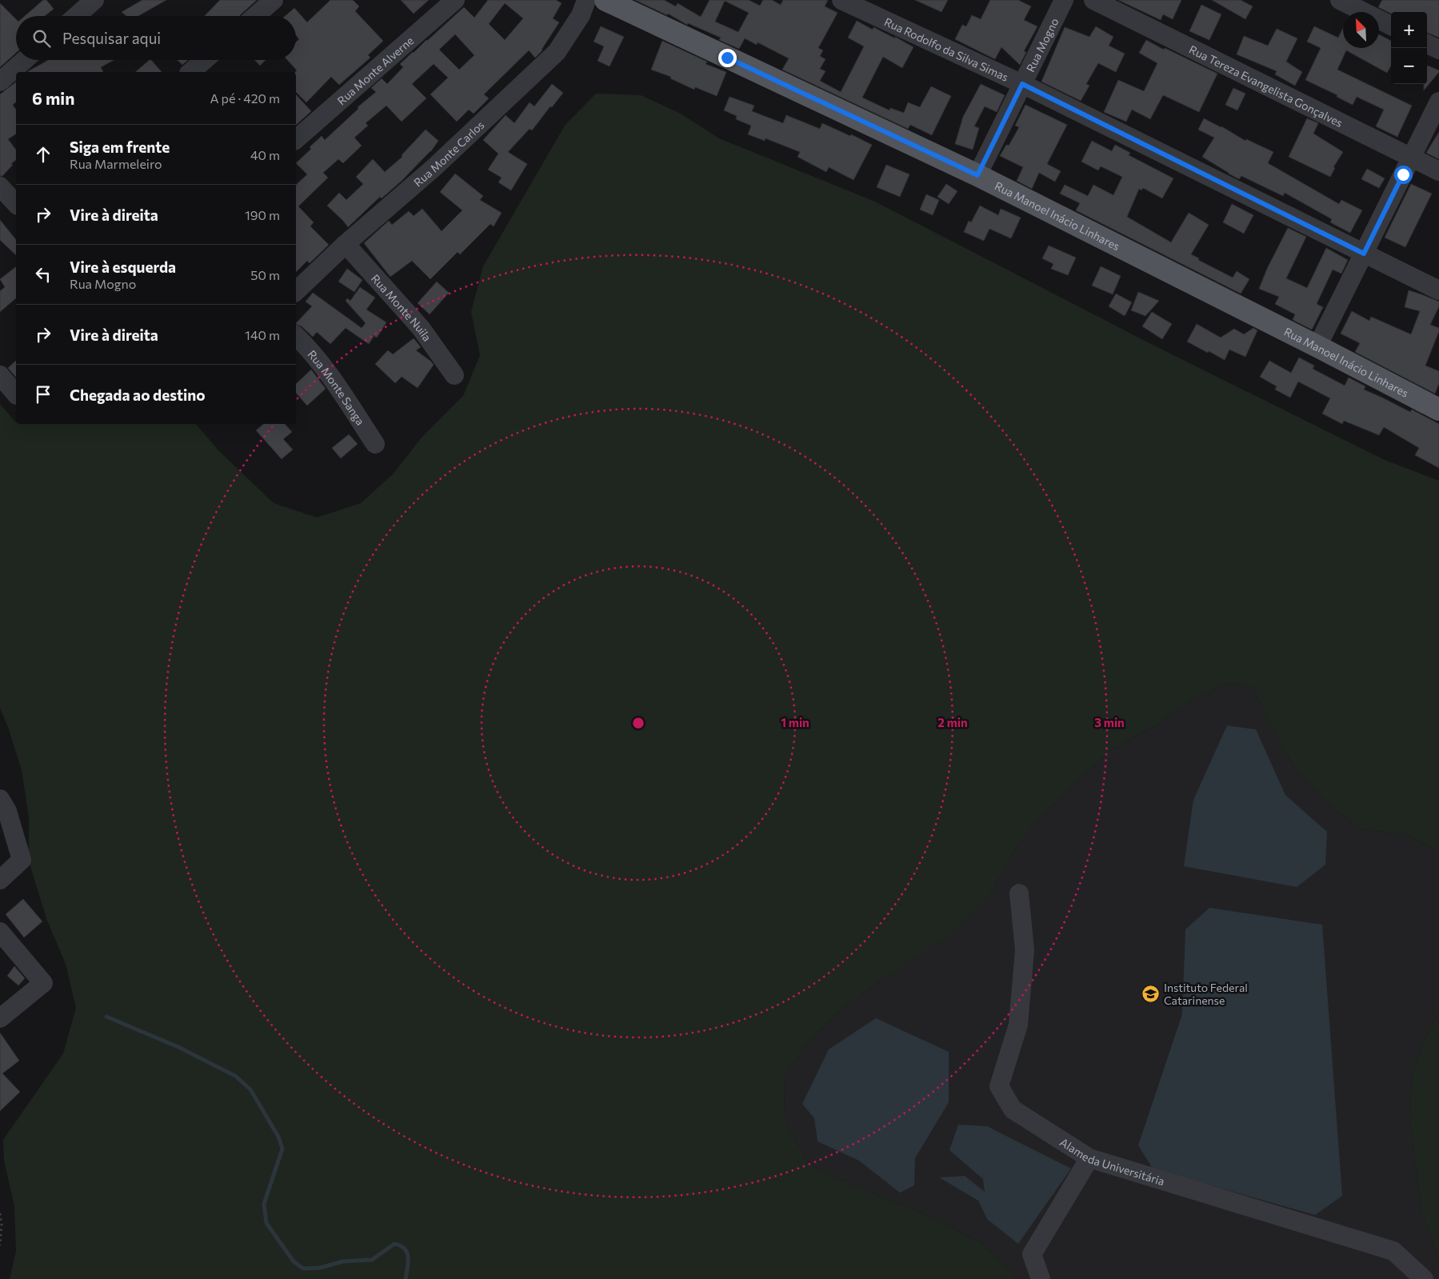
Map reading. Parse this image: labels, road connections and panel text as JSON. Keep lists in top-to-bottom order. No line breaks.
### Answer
{"streets":{"main road":["Rua Manoel Inácio Linhares"],"street":["Rua Mogno","Rua Rodolfo da Silva Simas","Rua Monte Alverne","Rua Tereza Evangelista Gonçalves","Rua Monte Carlos","Rua Monte Nuila","Rua Monte Sanga","Alameda Universitária"]},"crossings":[["Rua Mogno","Rua Rodolfo da Silva Simas"],["Rua Mogno","Rua Manoel Inácio Linhares"],["Rua Monte Carlos","Rua Monte Nuila"]],"places":{"school or university":["Instituto Federal Catarinense"]},"north":"top left","page":{"map_buttons":["+","−"],"search":"Pesquisar aqui","heading":["6 min","A pé · 420 m"],"list":[["Siga em frente","Rua Marmeleiro","40 m"],["Vire à direita","190 m"],["Vire à esquerda","Rua Mogno","50 m"],["Vire à direita","140 m"],"Chegada ao destino"]},"rings":["1 min","2 min","3 min"]}
